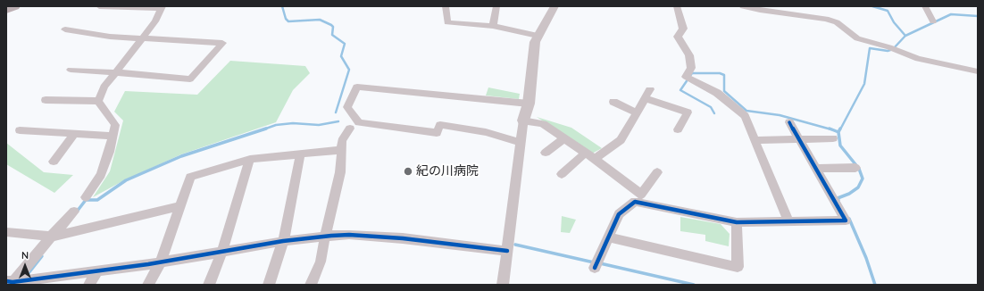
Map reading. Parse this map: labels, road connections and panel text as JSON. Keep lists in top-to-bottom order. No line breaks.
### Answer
{"places":["紀の川病院"],"north":"top"}
